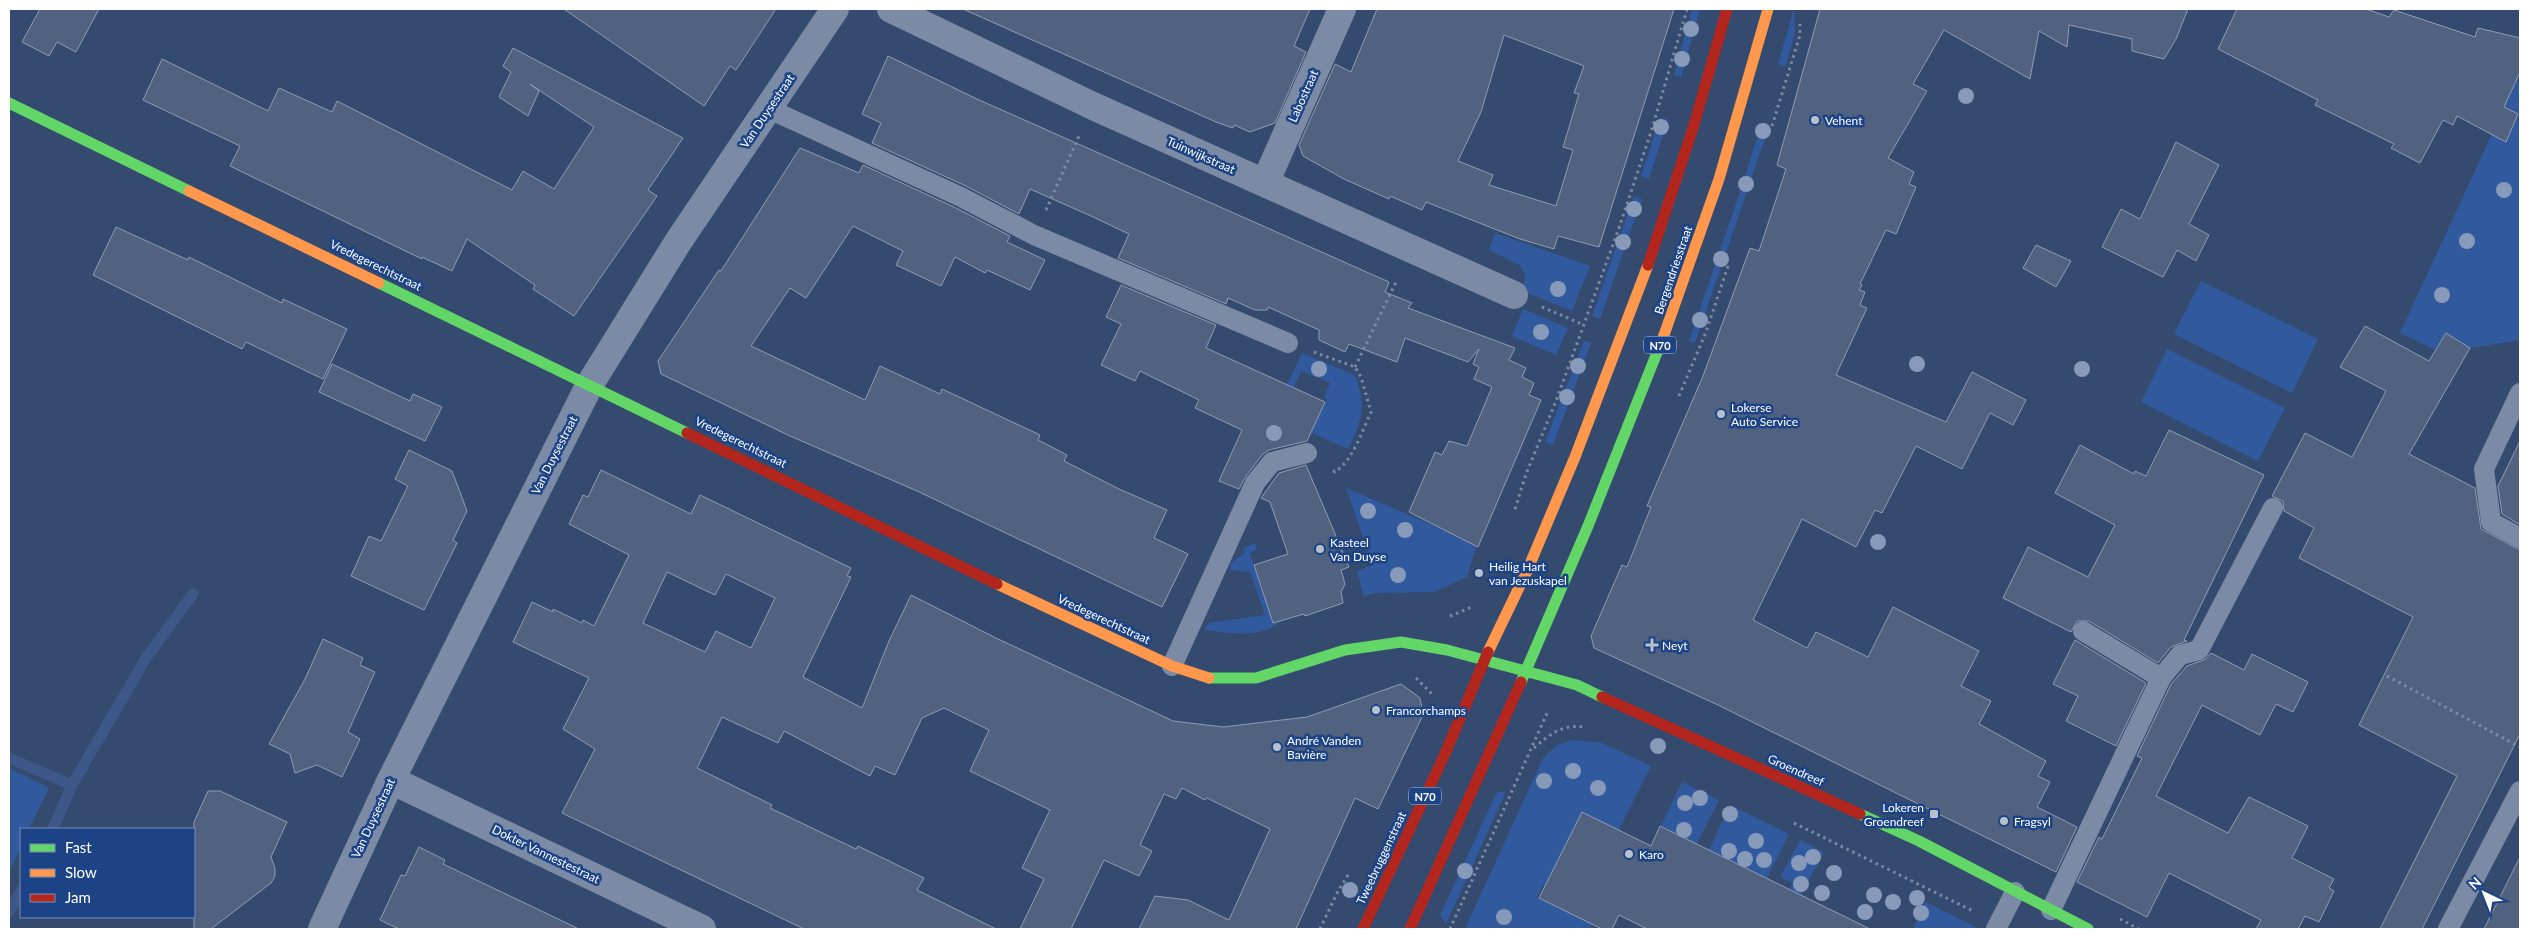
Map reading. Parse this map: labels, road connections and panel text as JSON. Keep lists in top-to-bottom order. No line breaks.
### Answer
{"streets":{"street":["Labostraat","Van Duysestraat","Tuinwijkstraat","Vredegerechtstraat","Bergendriesstraat","N70","Groendreef","Dokter Vannestestraat","Tweebruggenstraat"]},"crossings":[["Labostraat","Tuinwijkstraat"],["Van Duysestraat","Vredegerechtstraat"],["Van Duysestraat","Dokter Vannestestraat"],["Vredegerechtstraat","Bergendriesstraat"],["Vredegerechtstraat","Groendreef"],["Vredegerechtstraat","Tweebruggenstraat"],["Bergendriesstraat","N70"],["Bergendriesstraat","Groendreef"],["Bergendriesstraat","Tweebruggenstraat"],["N70","Groendreef"],["Groendreef","Tweebruggenstraat"]],"places":{"other":["Vehent","Lokerse Auto Service","Kasteel Van Duyse","Heilig Hart van Jezuskapel","Francorchamps","André Vanden Bavière","Fragsyl","Karo"],"health":["Neyt"],"transit":["Lokeren Groendreef"]},"legend":["Fast","Slow","Jam"],"north":"top left"}
